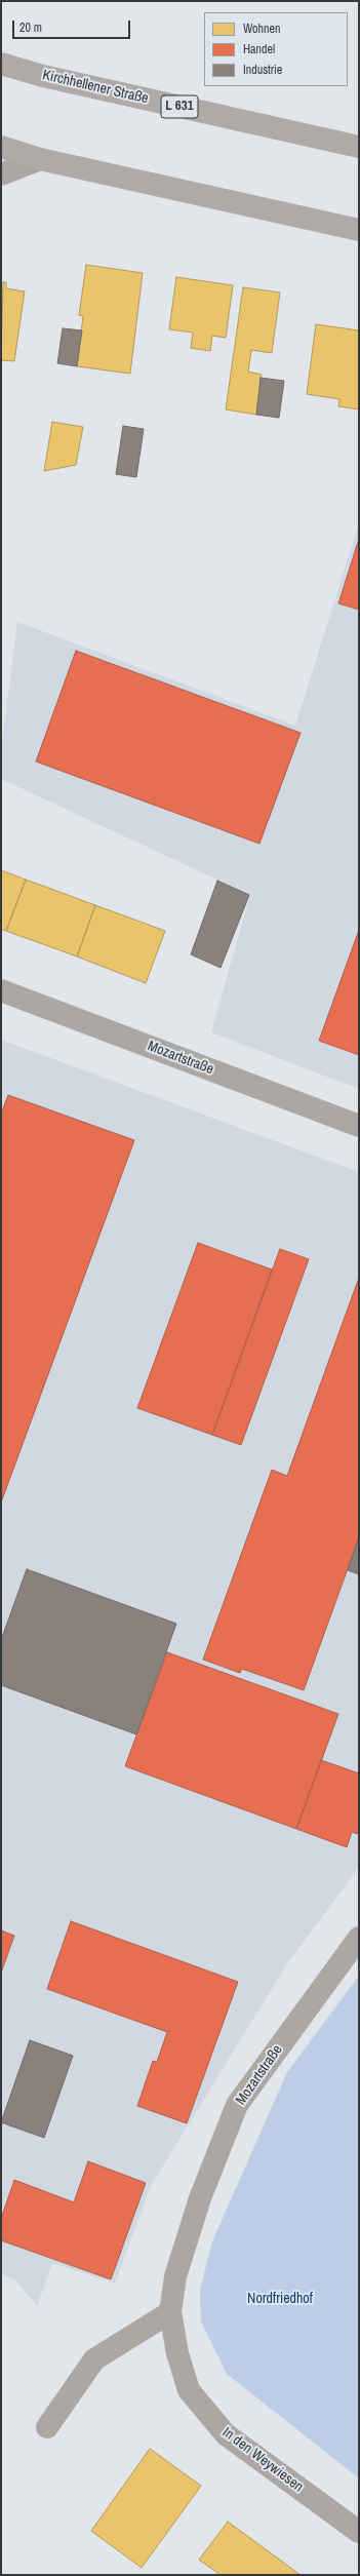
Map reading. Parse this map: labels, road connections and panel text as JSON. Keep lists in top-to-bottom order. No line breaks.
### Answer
{"streets":{"main road":["Kirchhellener Straße","L 631"],"street":["Mozartstraße","In den Weywiesen"]},"crossings":[["Mozartstraße","In den Weywiesen"]],"parks":["Nordfriedhof"],"legend":["Wohnen","Handel","Industrie"],"scale_bar":"20 m"}
